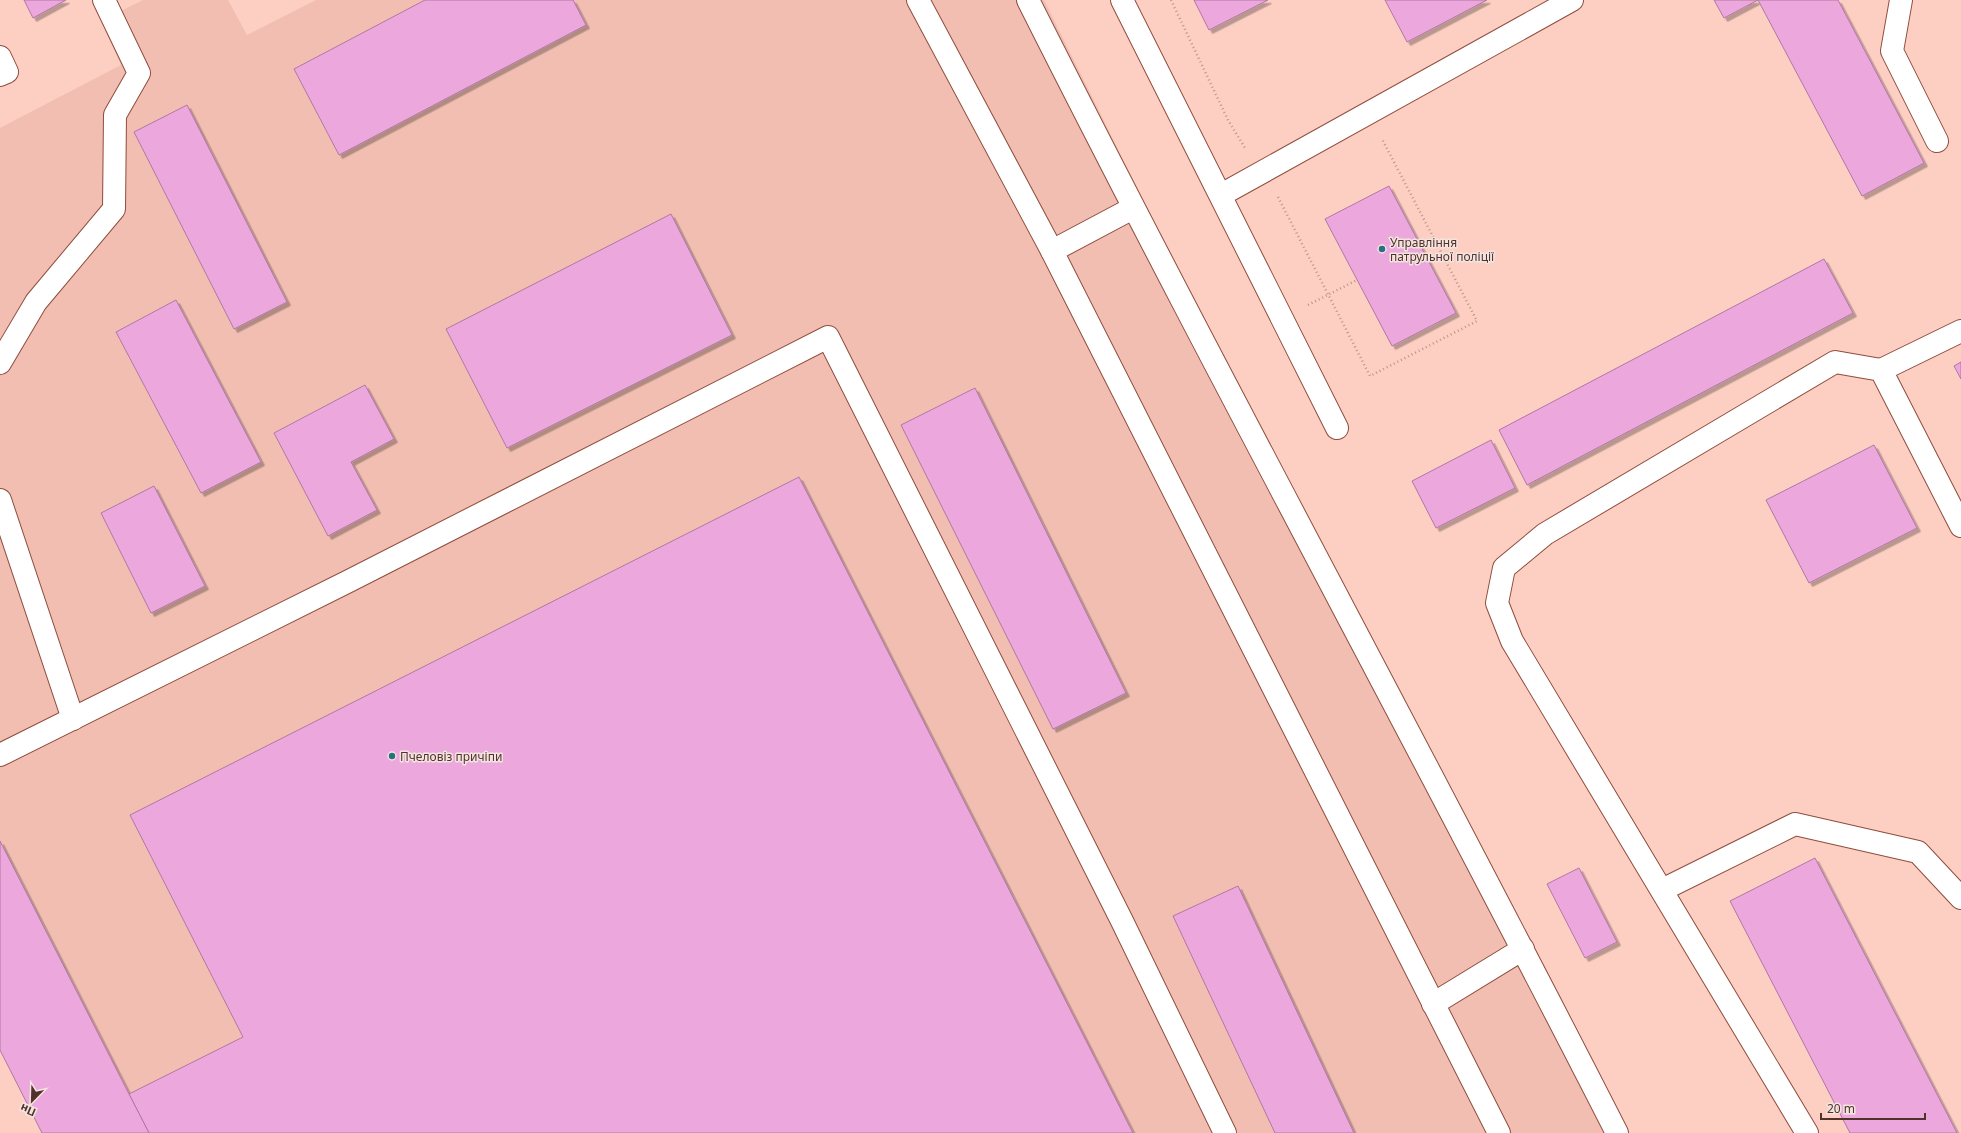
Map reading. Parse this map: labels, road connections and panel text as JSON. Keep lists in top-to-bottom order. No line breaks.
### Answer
{"places":["Управління патрульної поліції","Пчеловіз причіпи"],"scale_bar":"20 m","north":"bottom left"}
